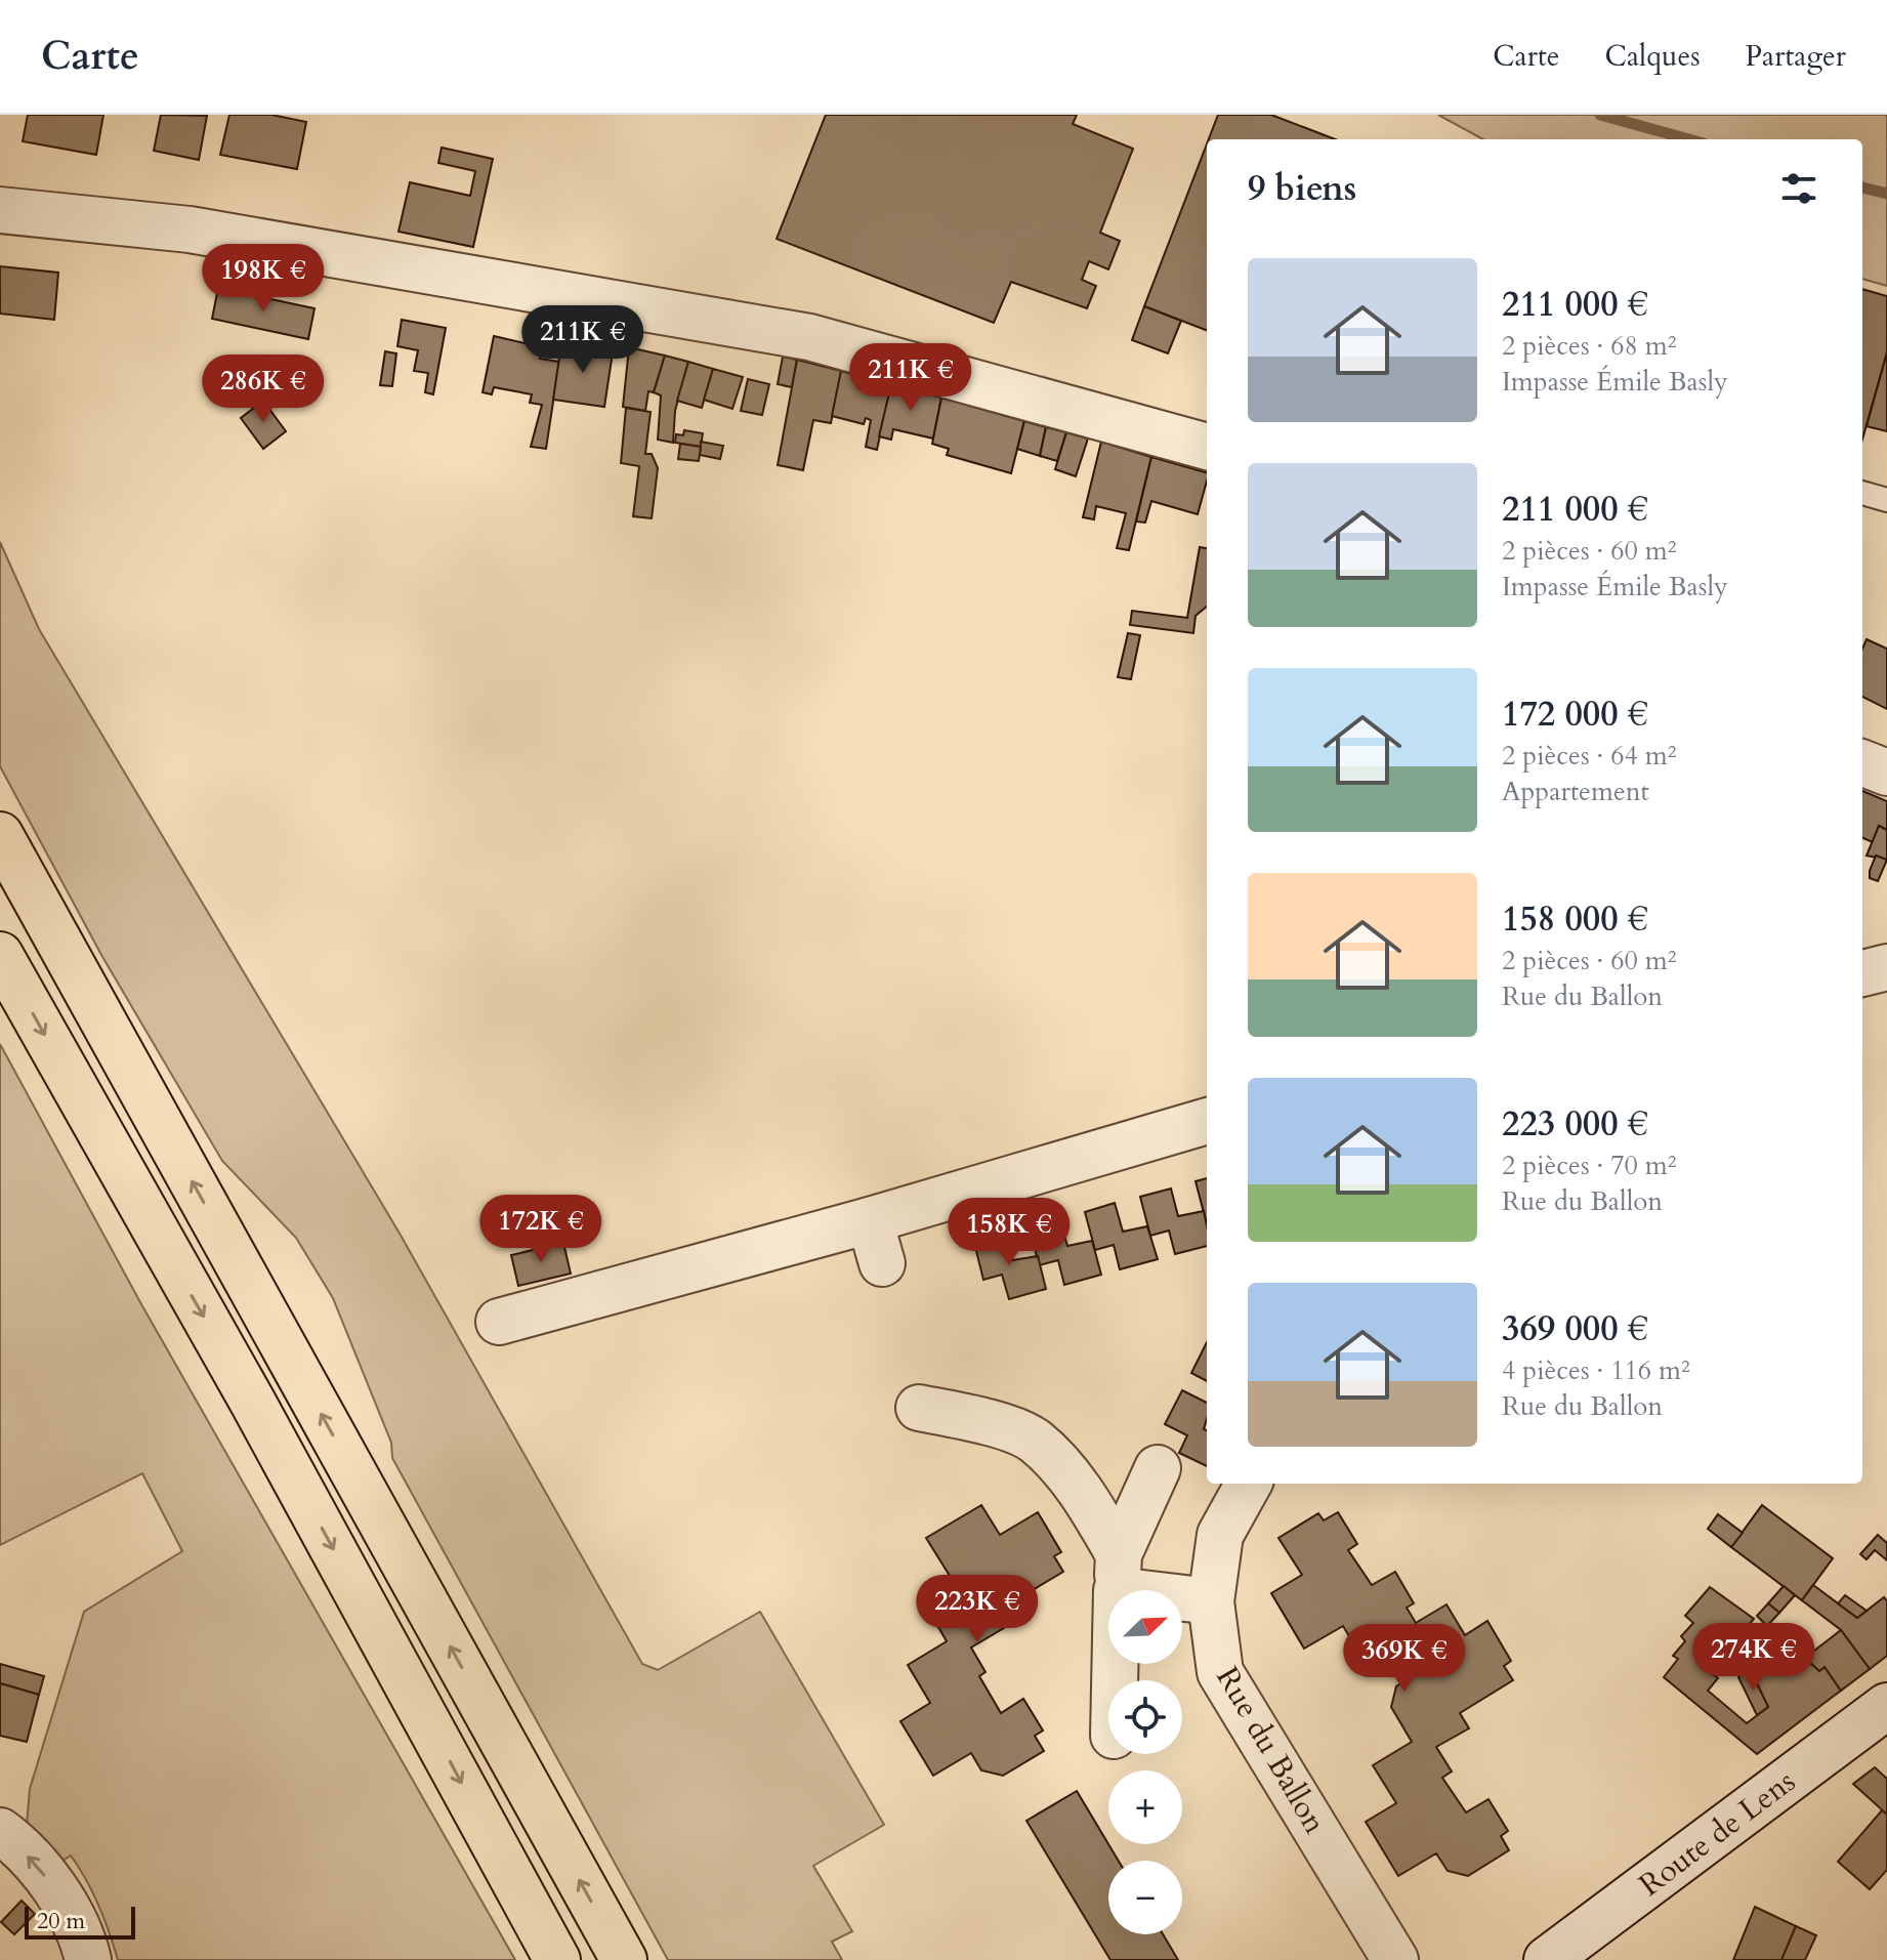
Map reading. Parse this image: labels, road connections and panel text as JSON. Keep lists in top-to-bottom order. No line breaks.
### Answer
{"streets":{"street":["Rue du Ballon","Route de Lens"]},"scale_bar":"20 m","north":"top right","page":{"header":"Carte","nav":["Carte","Calques","Partager"],"heading":"9 biens","list":[{"name":"211 000 €","note":"2 pièces · 68 m² · Impasse Émile Basly"},{"name":"211 000 €","note":"2 pièces · 60 m² · Impasse Émile Basly"},{"name":"172 000 €","note":"2 pièces · 64 m² · Appartement"},{"name":"158 000 €","note":"2 pièces · 60 m² · Rue du Ballon"},{"name":"223 000 €","note":"2 pièces · 70 m² · Rue du Ballon"},{"name":"369 000 €","note":"4 pièces · 116 m² · Rue du Ballon"}],"price":["198K €","211K €","211K €","286K €","172K €","158K €","223K €","274K €","369K €"],"map_buttons":["+","−"],"scale":"20 m"}}
